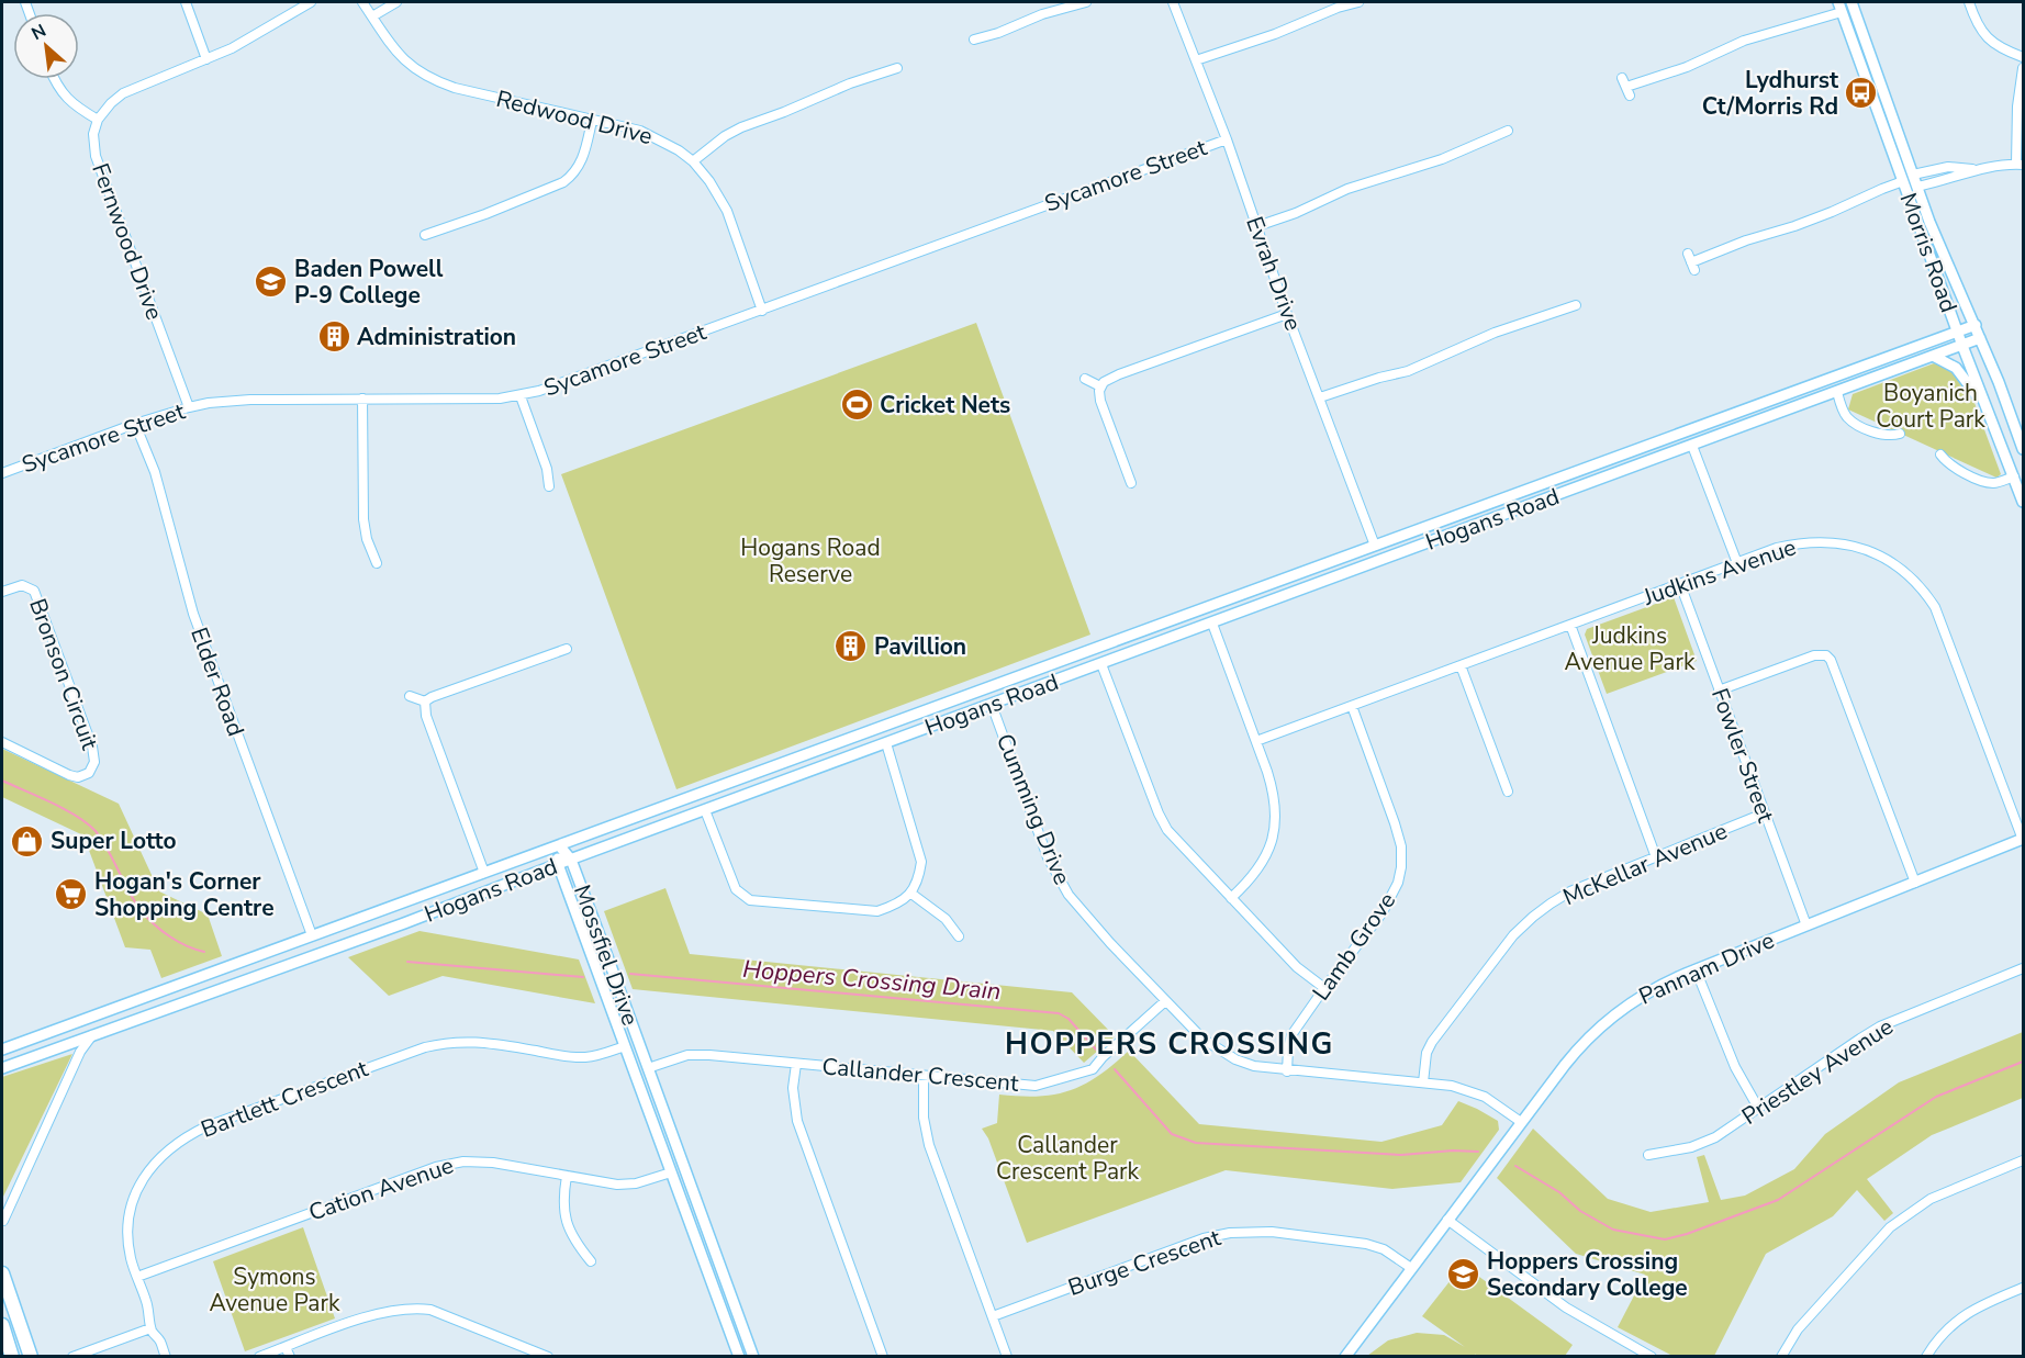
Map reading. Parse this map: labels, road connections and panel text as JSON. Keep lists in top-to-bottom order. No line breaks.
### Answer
{"streets":{"street":["Redwood Drive","Sycamore Street","Fernwood Drive","Morris Road","Evrah Drive","Hogans Road","Judkins Avenue","Bronson Circuit","Elder Road","Fowler Street","Cumming Drive","McKellar Avenue","Lamb Grove","Mossfiel Drive","Pannam Drive","Priestley Avenue","Callander Crescent","Bartlett Crescent","Cation Avenue","Burge Crescent"]},"crossings":[["Redwood Drive","Sycamore Street"],["Sycamore Street","Fernwood Drive"],["Sycamore Street","Evrah Drive"],["Sycamore Street","Elder Road"],["Morris Road","Hogans Road"],["Evrah Drive","Hogans Road"],["Hogans Road","Elder Road"],["Hogans Road","Cumming Drive"],["Hogans Road","Mossfiel Drive"],["Judkins Avenue","Fowler Street"],["Judkins Avenue","Lamb Grove"],["Judkins Avenue","Pannam Drive"],["Fowler Street","McKellar Avenue"],["Fowler Street","Pannam Drive"],["Cumming Drive","McKellar Avenue"],["Cumming Drive","Lamb Grove"],["Cumming Drive","Pannam Drive"],["Cumming Drive","Callander Crescent"],["Mossfiel Drive","Callander Crescent"],["Mossfiel Drive","Bartlett Crescent"],["Mossfiel Drive","Cation Avenue"],["Pannam Drive","Burge Crescent"],["Bartlett Crescent","Cation Avenue"]],"districts":["HOPPERS CROSSING"],"water":["Hoppers Crossing Drain"],"parks":["Boyanich Court Park","Hogans Road Reserve","Judkins Avenue Park","Callander Crescent Park","Symons Avenue Park"],"places":{"bus stop":["Lydhurst Ct/Morris Rd"],"school or university":["Baden Powell P-9 College","Hoppers Crossing Secondary College"],"building":["Administration","Pavillion"],"sports":["Cricket Nets"],"shop":["Super Lotto"],"supermarket":["Hogan's Corner Shopping Centre"]},"north":"top left"}
